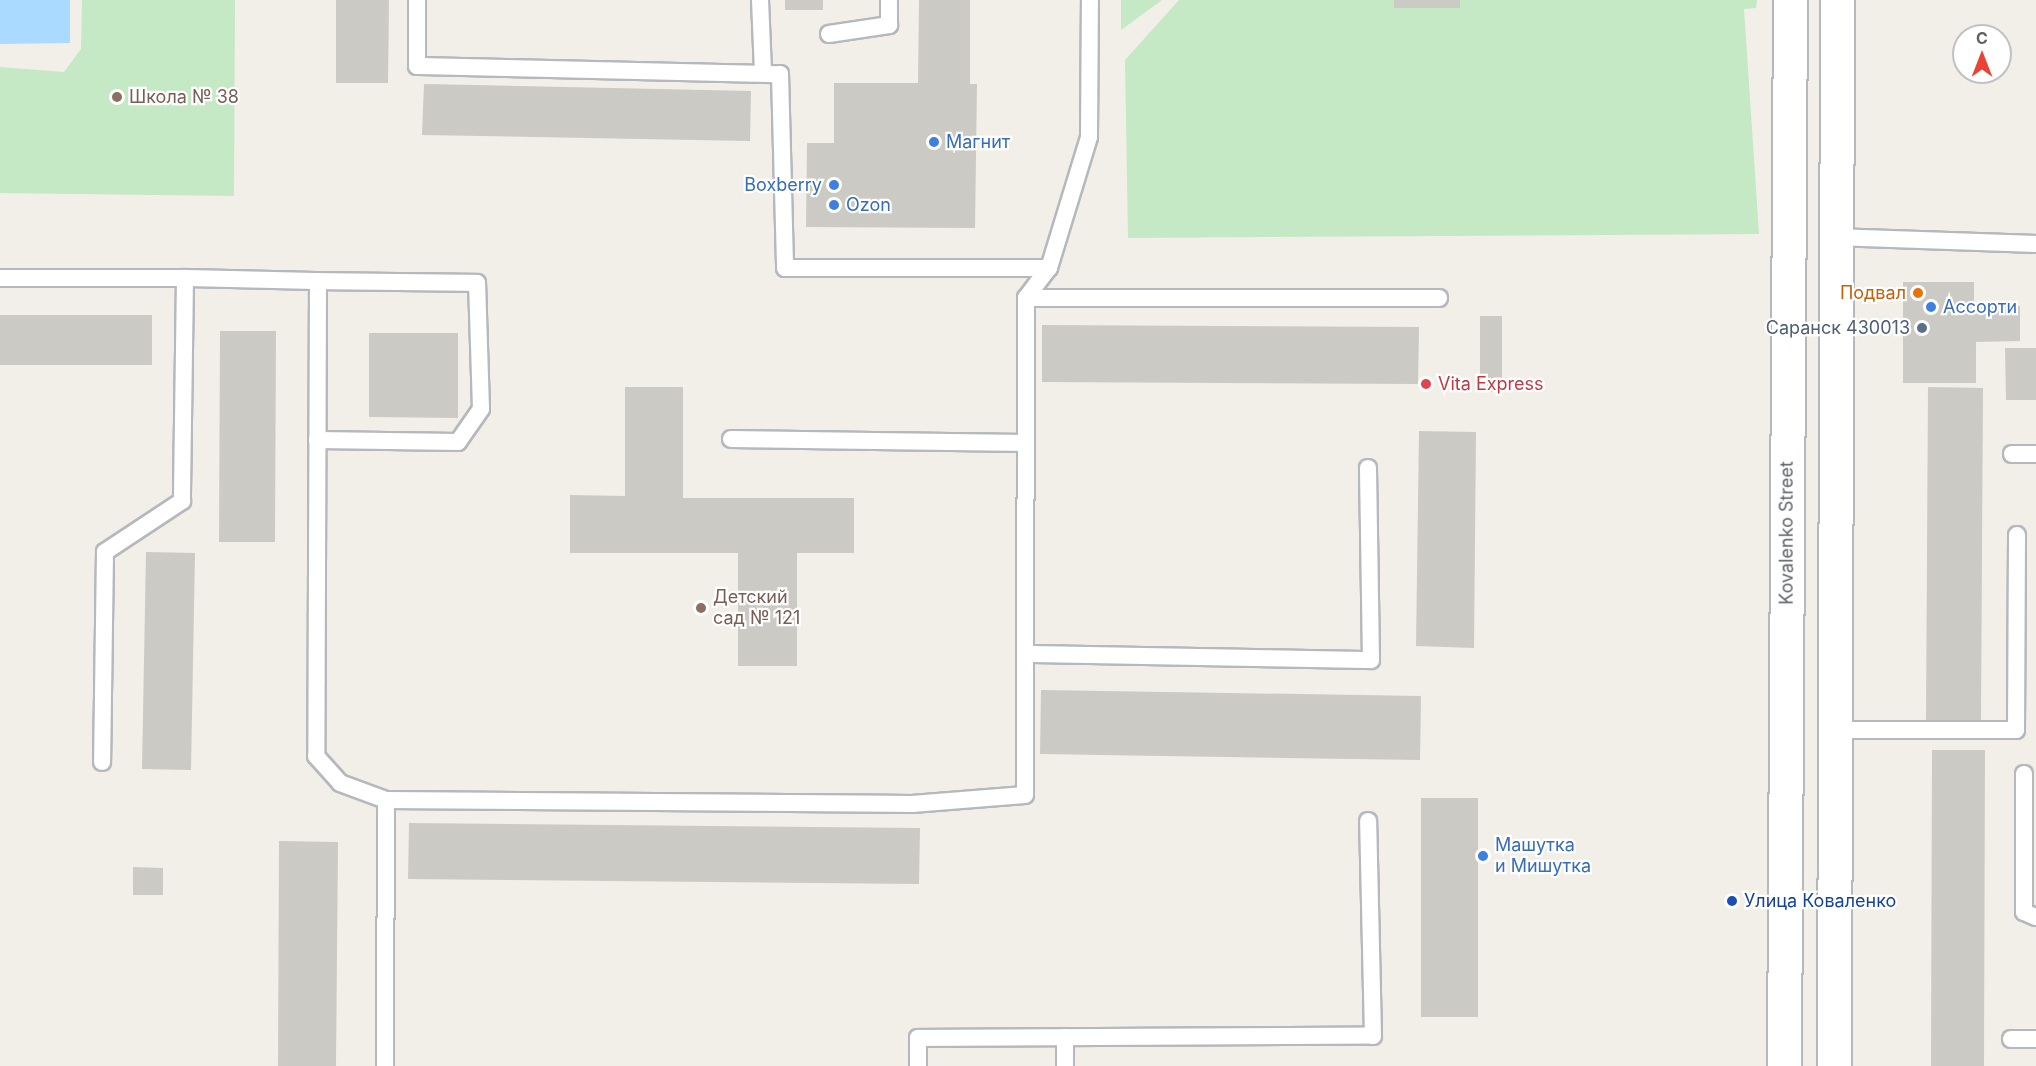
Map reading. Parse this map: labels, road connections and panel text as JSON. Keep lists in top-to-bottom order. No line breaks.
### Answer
{"streets":{"main road":["Kovalenko Street"]},"places":["Школа № 38","Магнит","Boxberry","Ozon","Подвал","Ассорти","Саранск 430013","Vita Express","Детский сад № 121","Машутка и Мишутка","Улица Коваленко"],"north":"top"}
